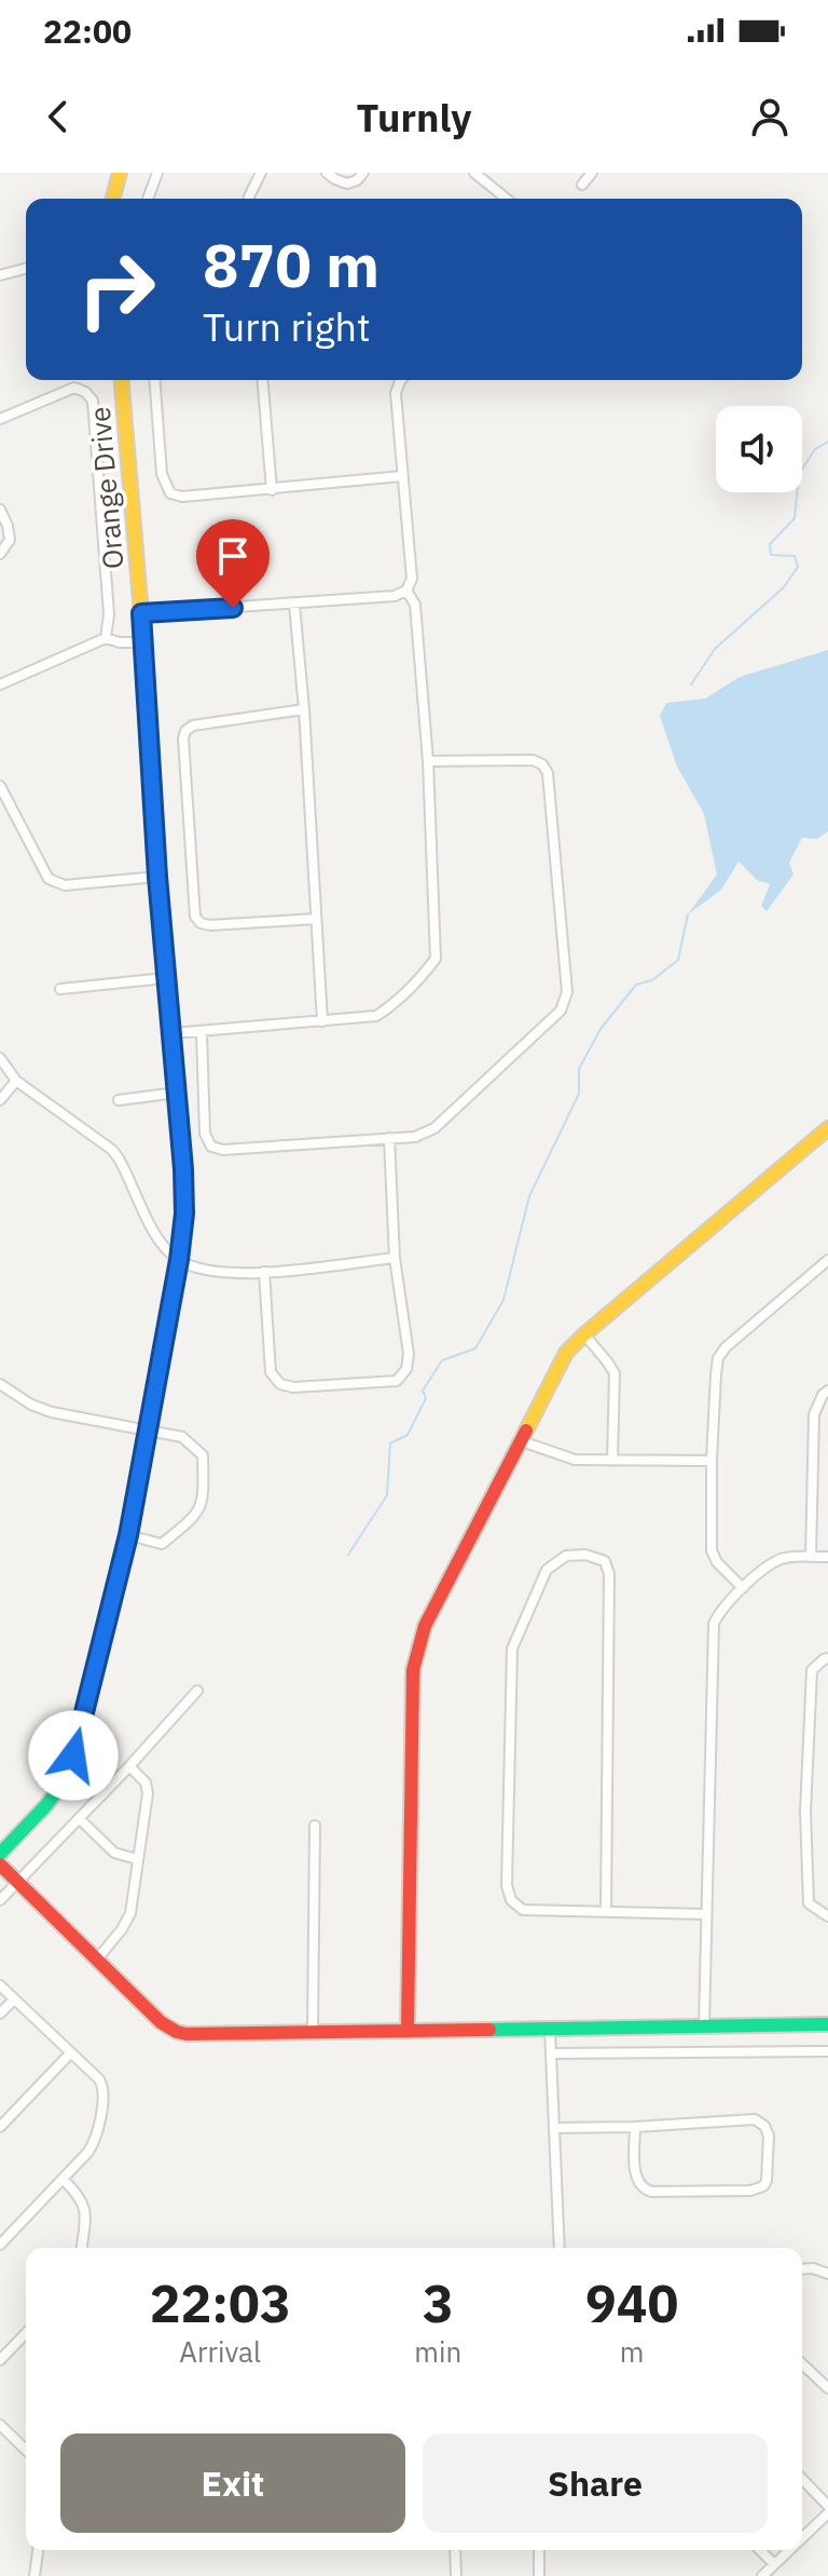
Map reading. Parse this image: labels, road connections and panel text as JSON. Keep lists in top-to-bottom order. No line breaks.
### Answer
{"streets":{"street":["Orange Drive"]},"page":{"status":"22:00","header":"Turnly","turn":["870 m","Turn right"],"eta":["22:03","Arrival","3","min","940","m"],"buttons":["Exit","Share"]}}
